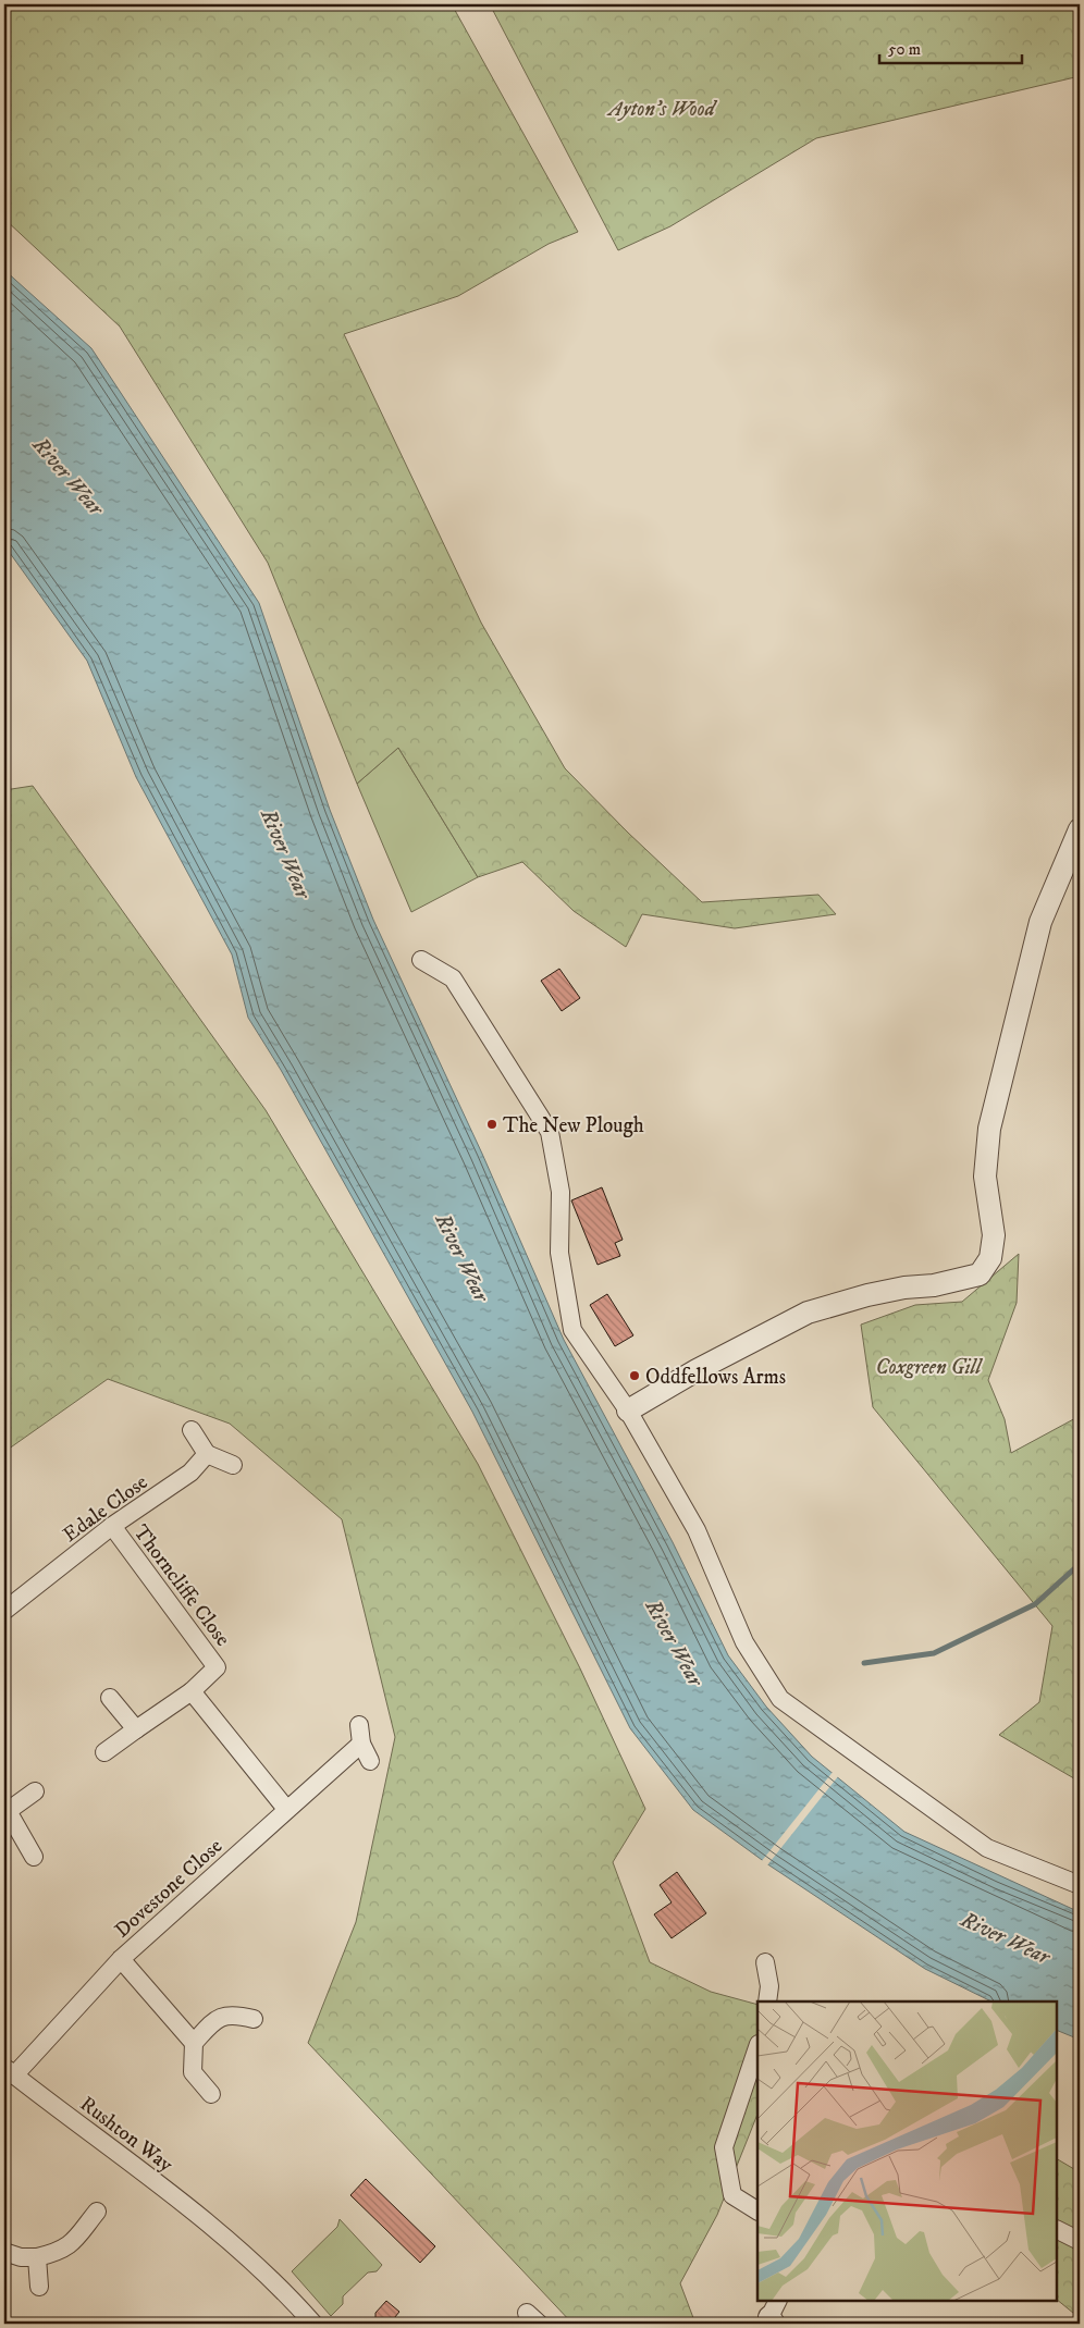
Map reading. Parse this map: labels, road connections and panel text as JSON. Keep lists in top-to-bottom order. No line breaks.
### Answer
{"streets":{"street":["Edale Close","Thorncliffe Close","Dovestone Close","Rushton Way"]},"crossings":[["Edale Close","Thorncliffe Close"],["Dovestone Close","Rushton Way"]],"water":["River Wear"],"parks":["Ayton's Wood","Coxgreen Gill"],"places":["The New Plough","Oddfellows Arms"],"scale_bar":"50 m"}
